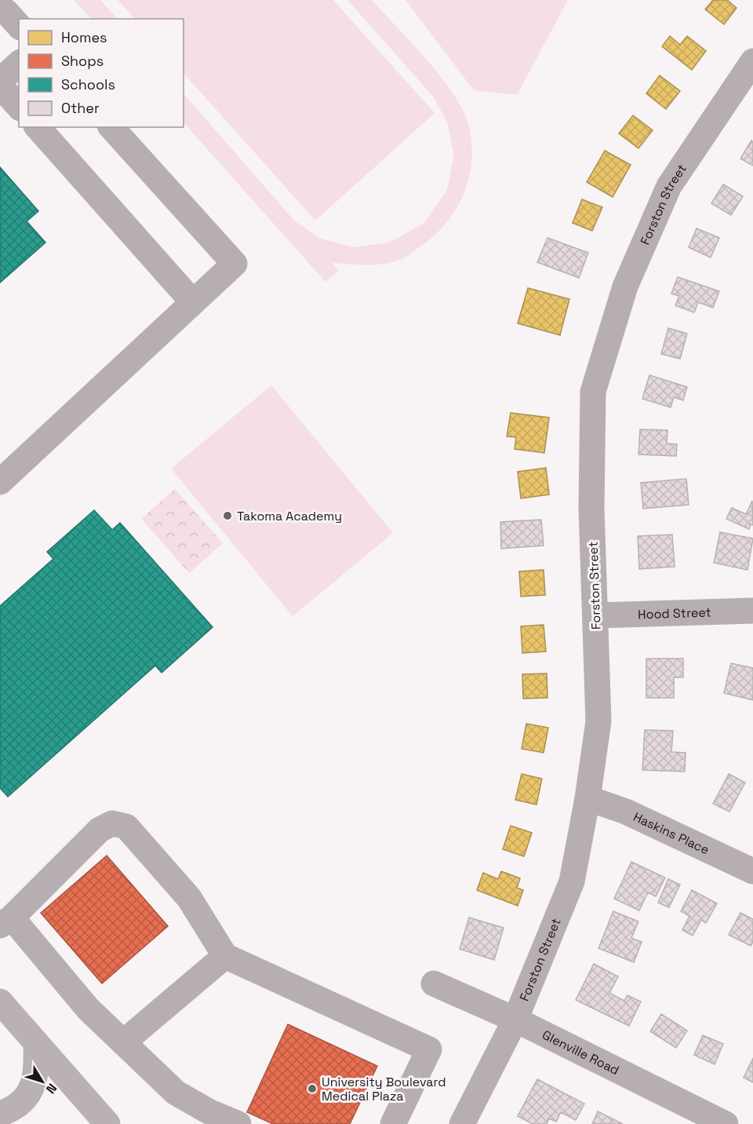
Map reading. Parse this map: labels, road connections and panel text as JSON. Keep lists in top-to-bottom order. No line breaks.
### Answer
{"streets":{"street":["Forston Street","Hood Street","Haskins Place","Glenville Road"]},"crossings":[["Forston Street","Hood Street"],["Forston Street","Haskins Place"],["Forston Street","Glenville Road"]],"places":["Takoma Academy","University Boulevard Medical Plaza"],"legend":["Homes","Shops","Schools","Other"],"north":"bottom right"}
